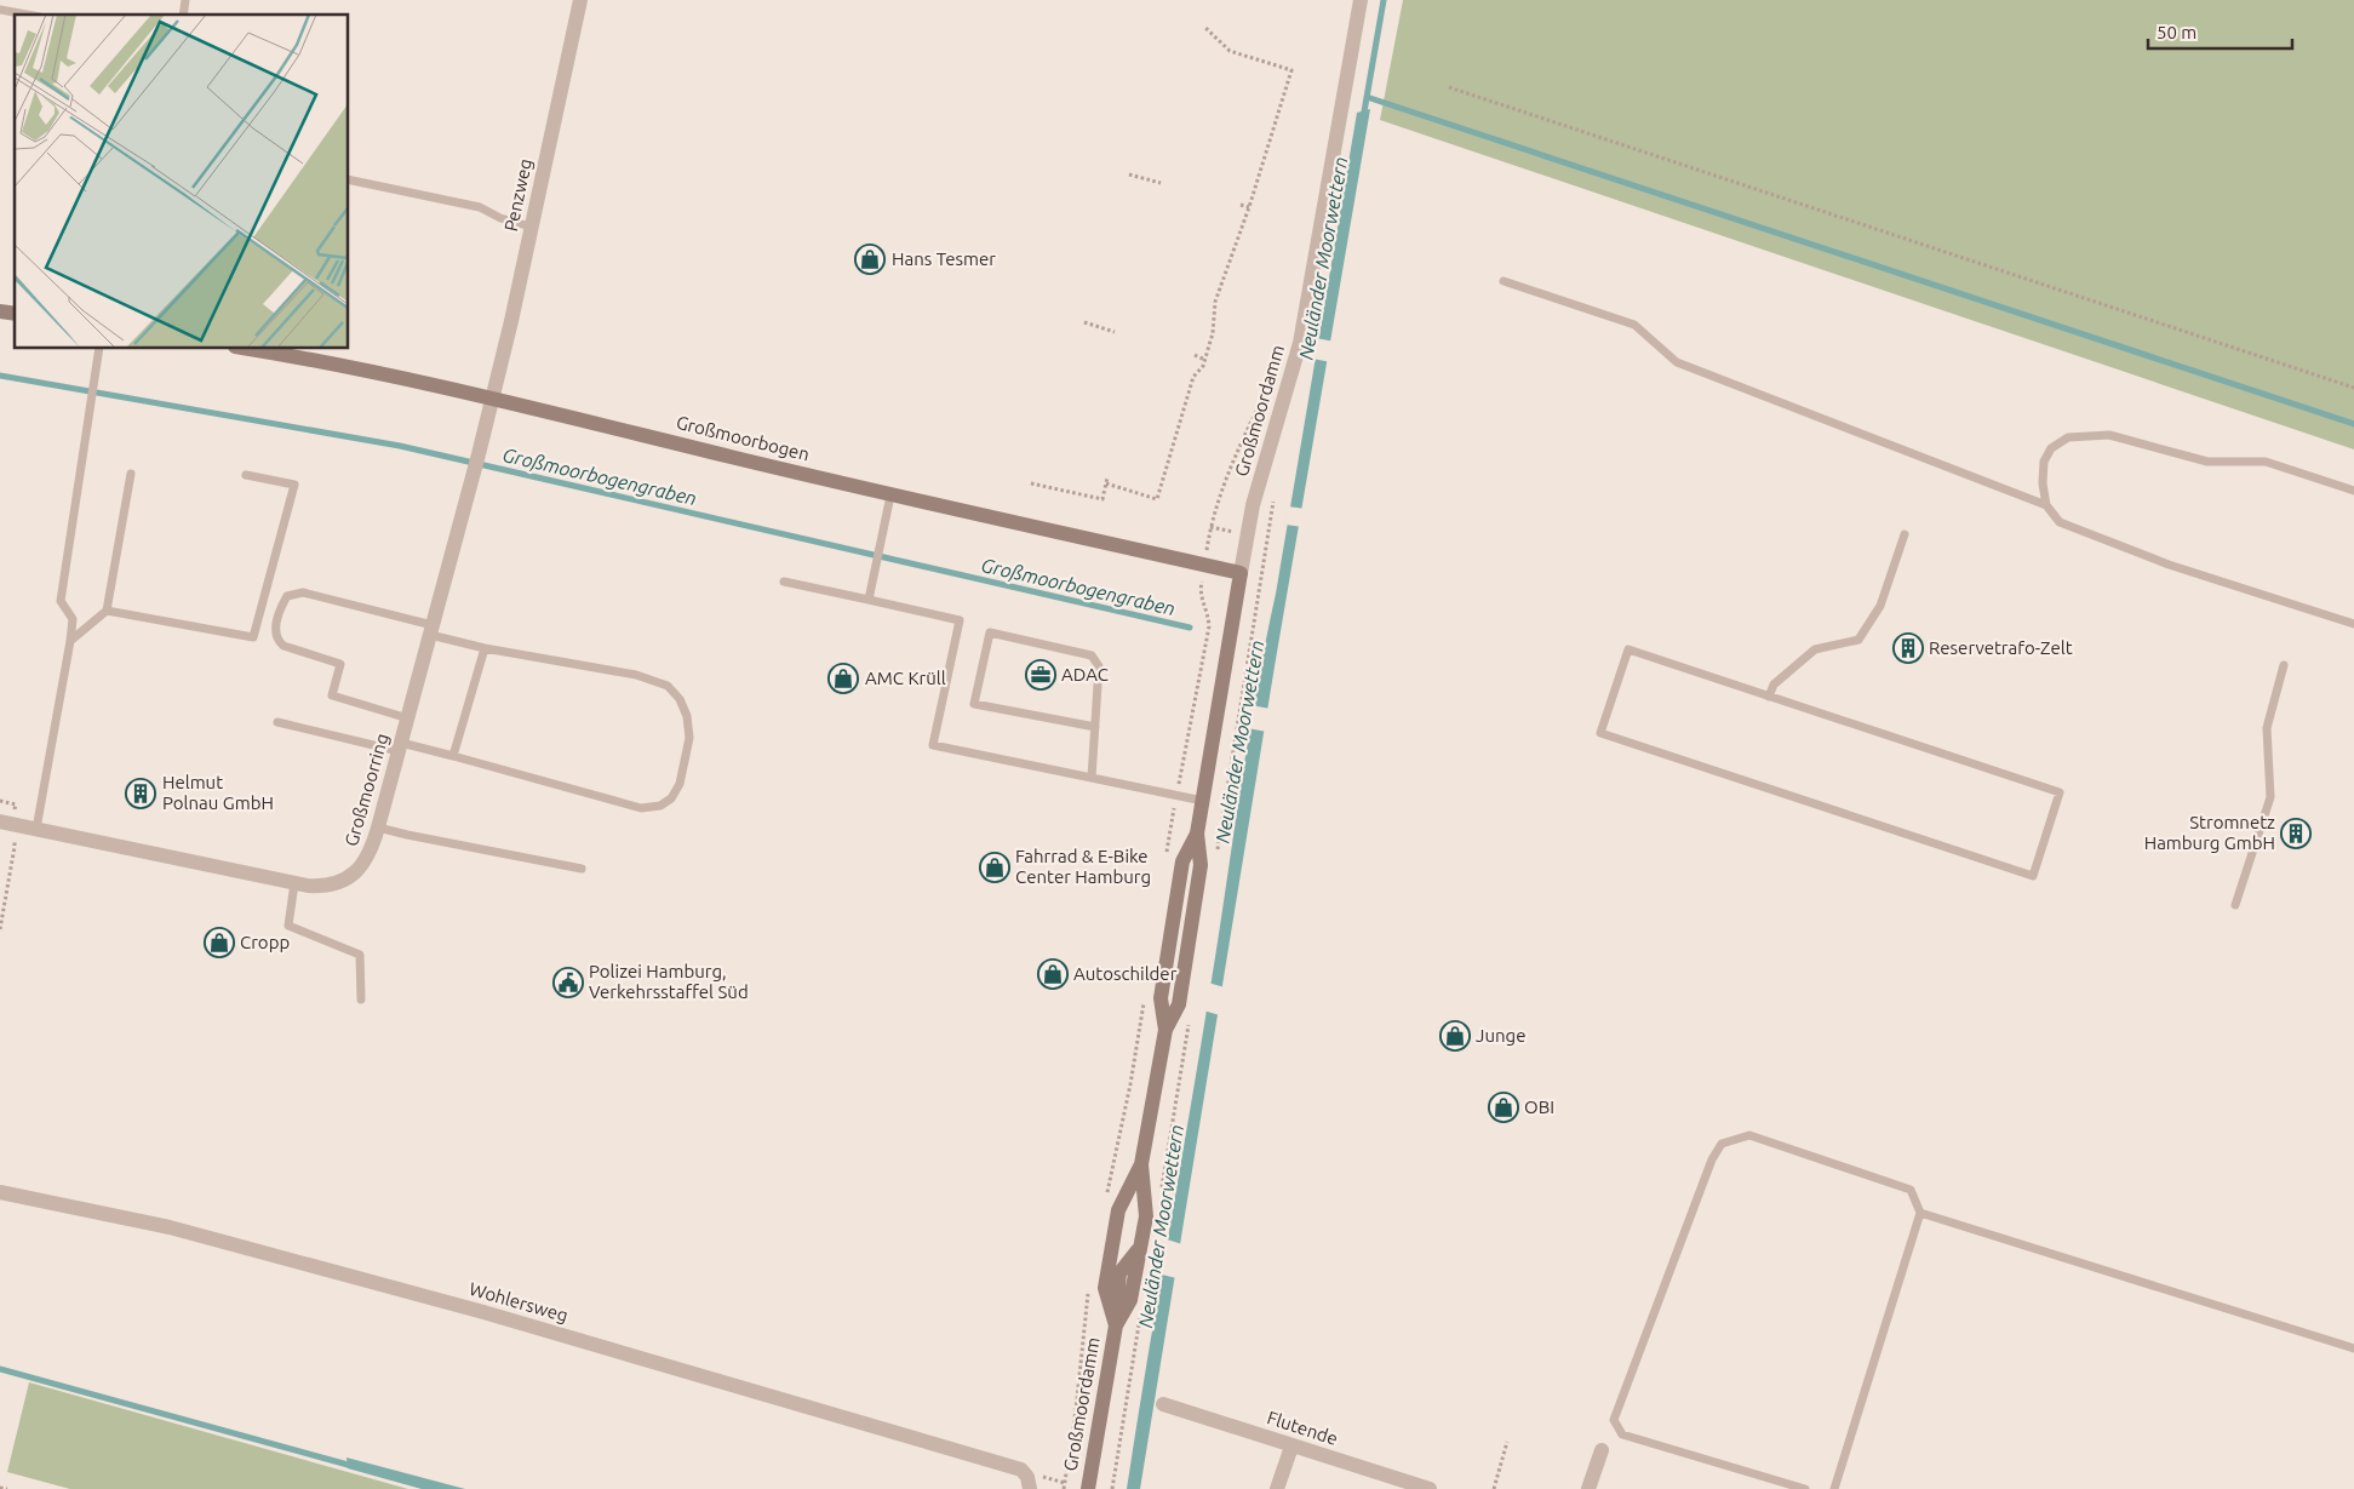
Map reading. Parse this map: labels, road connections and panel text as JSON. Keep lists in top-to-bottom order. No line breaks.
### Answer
{"streets":{"main road":["Großmoordamm","Großmoorbogen"],"street":["Penzweg","Großmoorring","Wohlersweg","Flutende"]},"crossings":[["Penzweg","Großmoorbogen"],["Penzweg","Großmoorring"],["Großmoordamm","Großmoorbogen"],["Großmoorbogen","Großmoorring"]],"water":["Neuländer Moorwettern","Großmoorbogengraben"],"places":{"shop":["Hans Tesmer","AMC Krüll","Fahrrad & E-Bike Center Hamburg","Cropp","Autoschilder","Junge","OBI"],"building":["Reservetrafo-Zelt","Helmut Polnau GmbH","Stromnetz Hamburg GmbH"],"office":["ADAC"],"public building":["Polizei Hamburg, Verkehrsstaffel Süd"]},"scale_bar":"50 m"}
